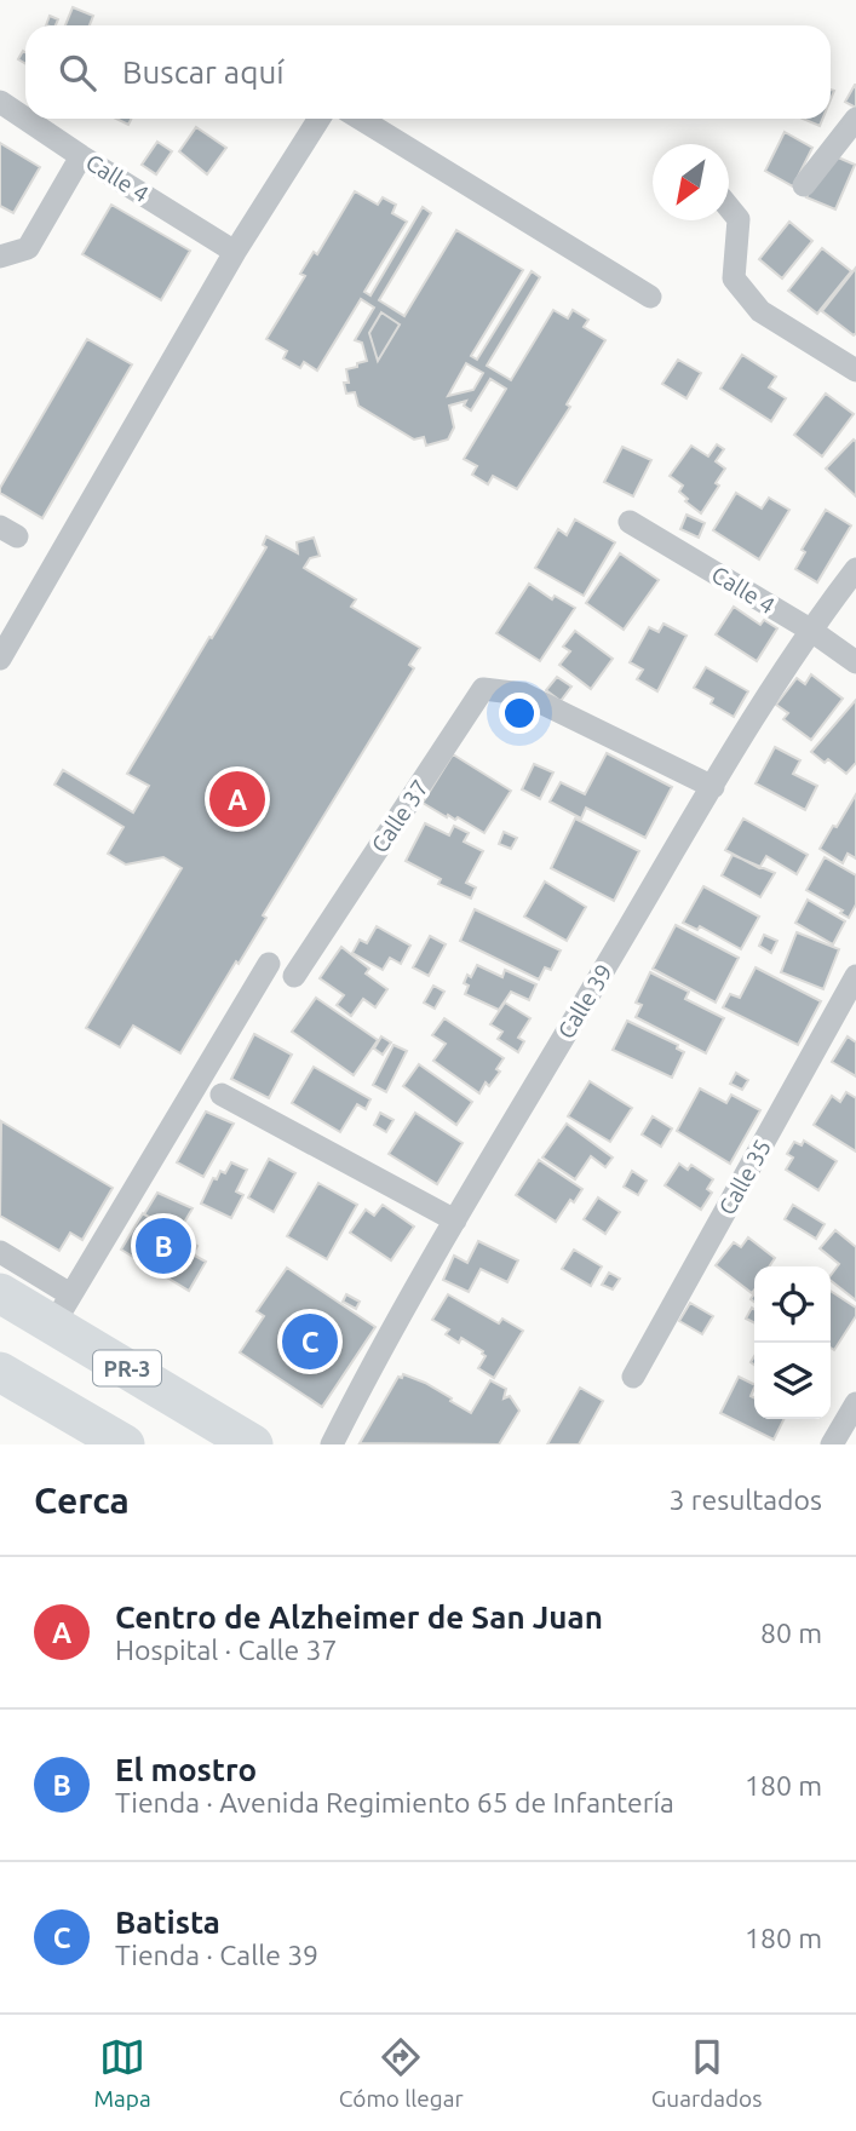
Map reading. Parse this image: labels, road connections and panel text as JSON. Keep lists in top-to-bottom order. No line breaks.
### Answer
{"streets":{"highway":["PR-3"],"street":["Calle 4","Calle 37","Calle 39","Calle 35"]},"crossings":[["Calle 4","Calle 39"],["Calle 37","Calle 39"]],"north":"bottom left","page":{"search":"Buscar aquí","pins":["A","B","C"],"heading":["Cerca","3 resultados"],"list":[{"mark":"A","name":"Centro de Alzheimer de San Juan","note":"Hospital · Calle 37","value":"80 m"},{"mark":"B","name":"El mostro","note":"Tienda · Avenida Regimiento 65 de Infantería","value":"180 m"},{"mark":"C","name":"Batista","note":"Tienda · Calle 39","value":"180 m"}],"nav":["Mapa","Cómo llegar","Guardados"]}}
